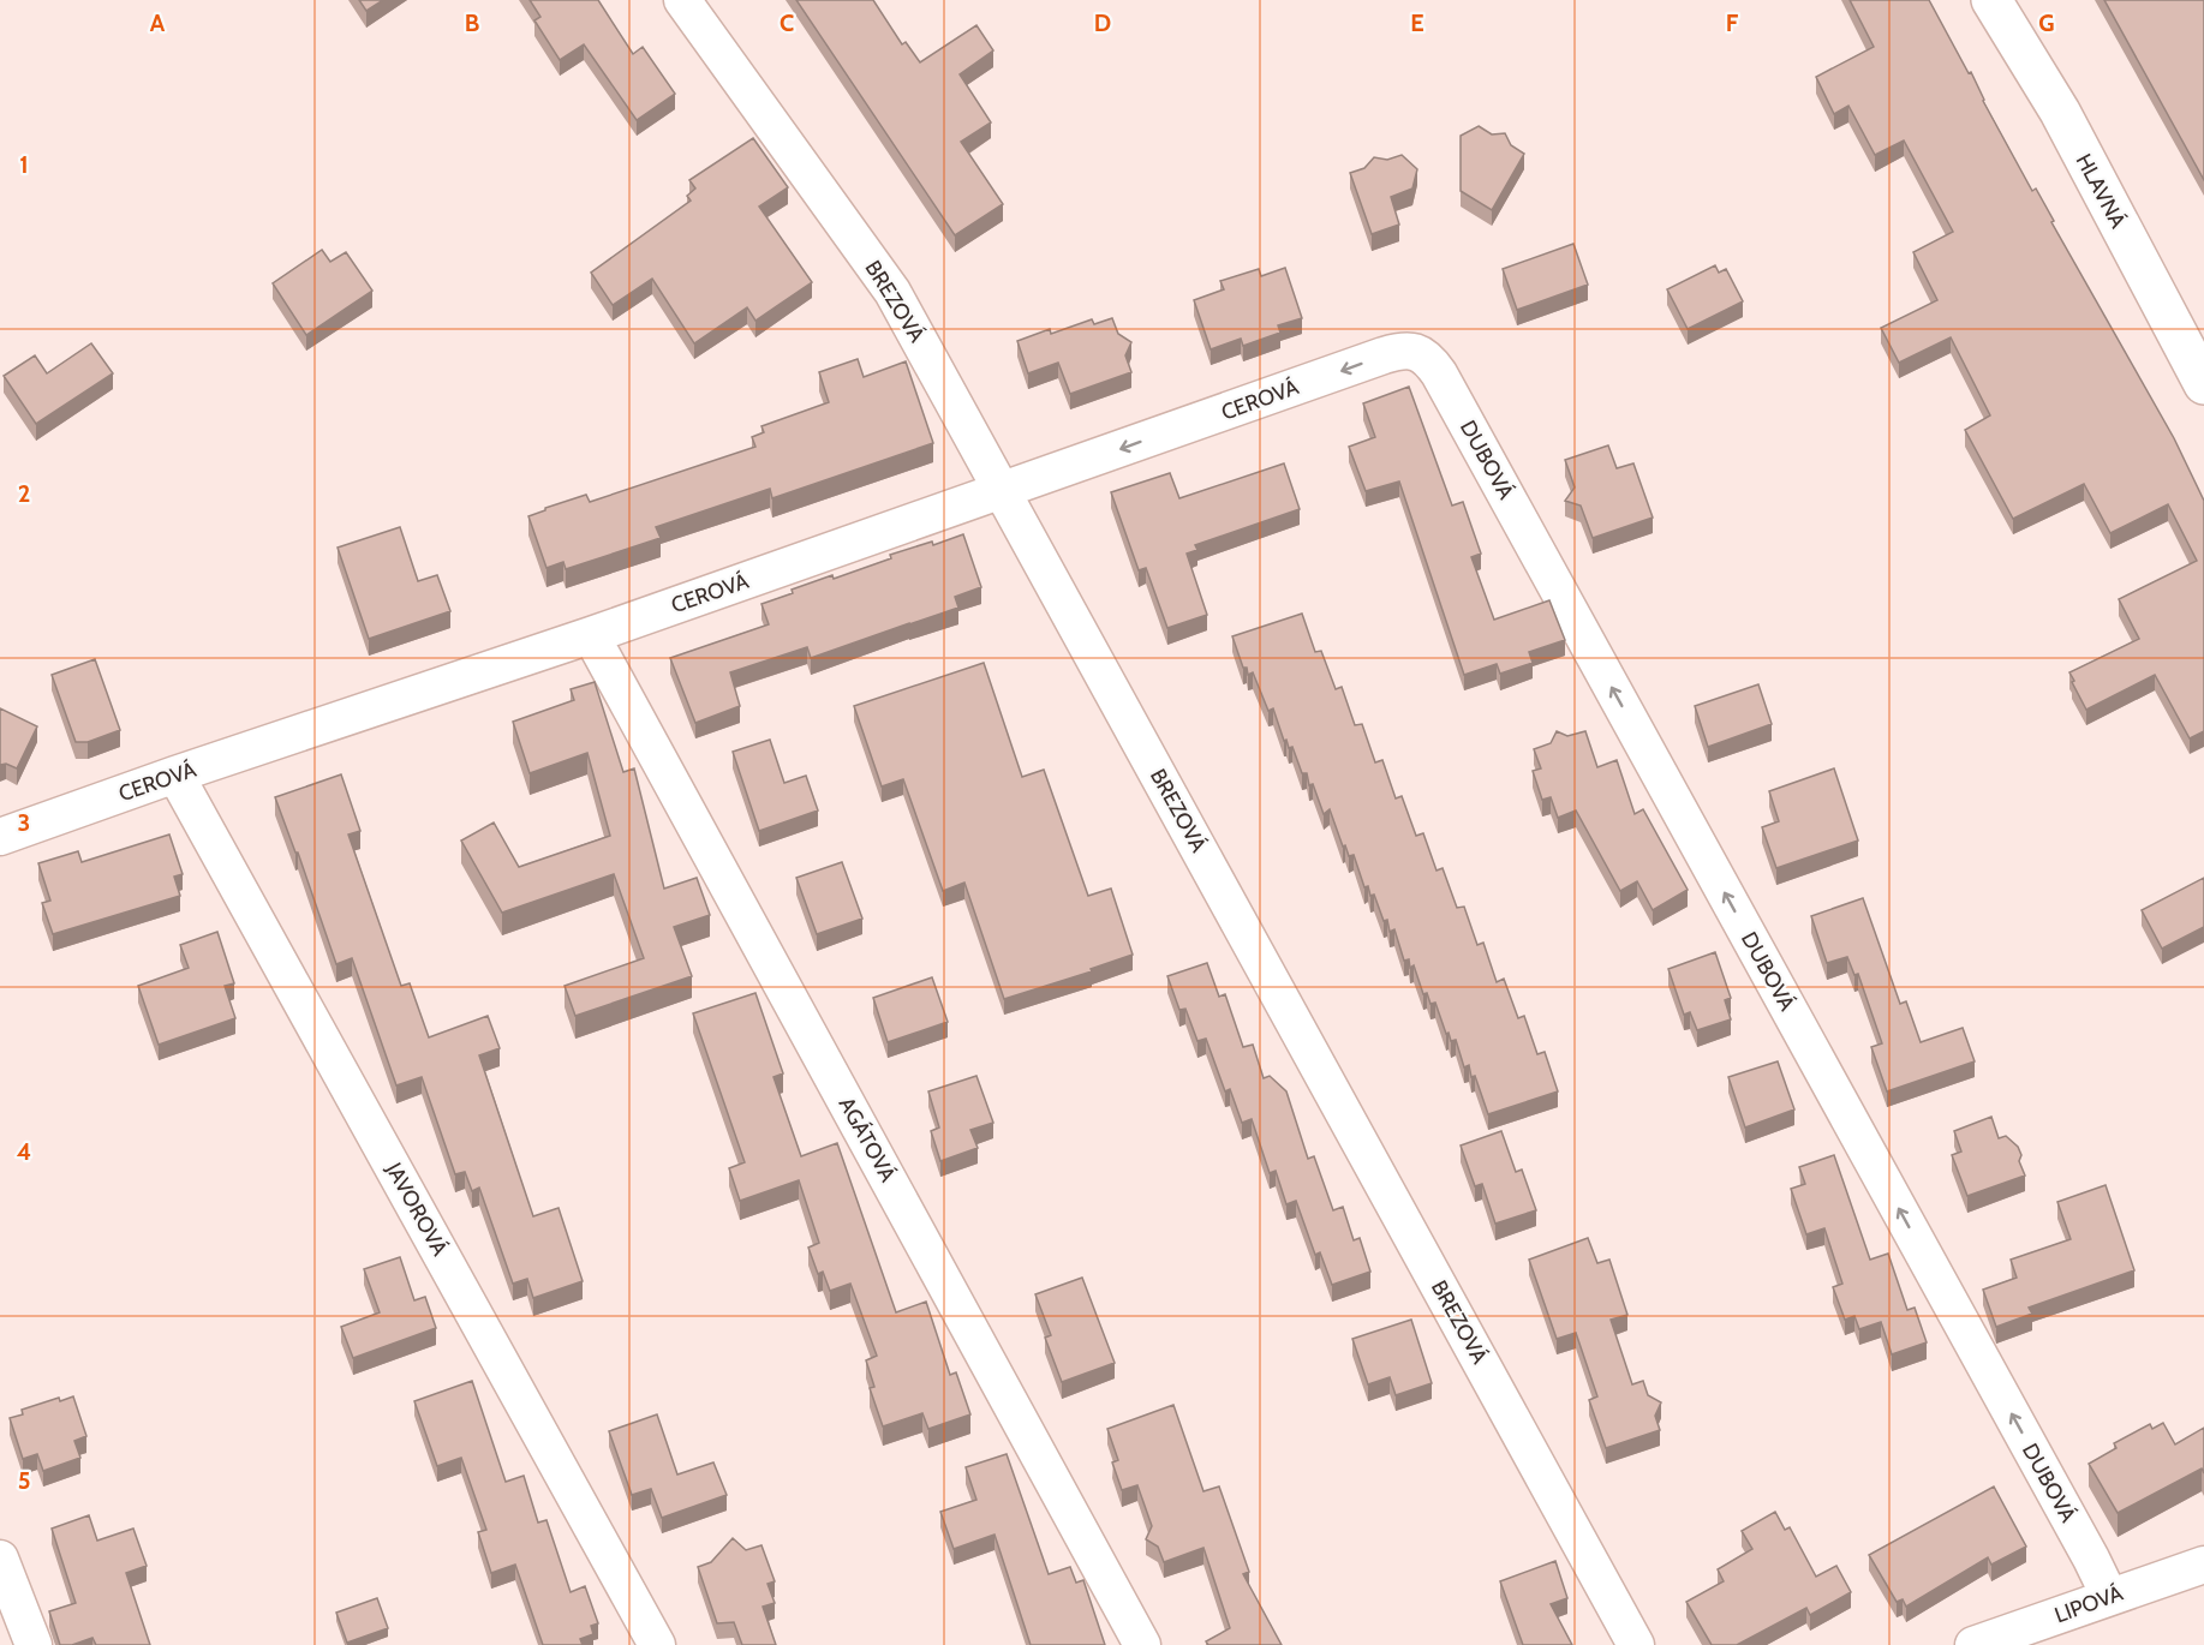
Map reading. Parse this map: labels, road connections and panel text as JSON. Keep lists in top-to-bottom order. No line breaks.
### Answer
{"streets":{"main road":["HLAVNÁ"],"street":["BREZOVÁ","CEROVÁ","DUBOVÁ","AGÁTOVÁ","JAVOROVÁ","LIPOVÁ"]},"crossings":[["BREZOVÁ","CEROVÁ"],["CEROVÁ","DUBOVÁ"],["CEROVÁ","AGÁTOVÁ"],["CEROVÁ","JAVOROVÁ"],["DUBOVÁ","LIPOVÁ"]],"one_way":["DUBOVÁ"],"grid":{"columns":["A","B","C","D","E","F","G"],"rows":["1","2","3","4","5"]}}
